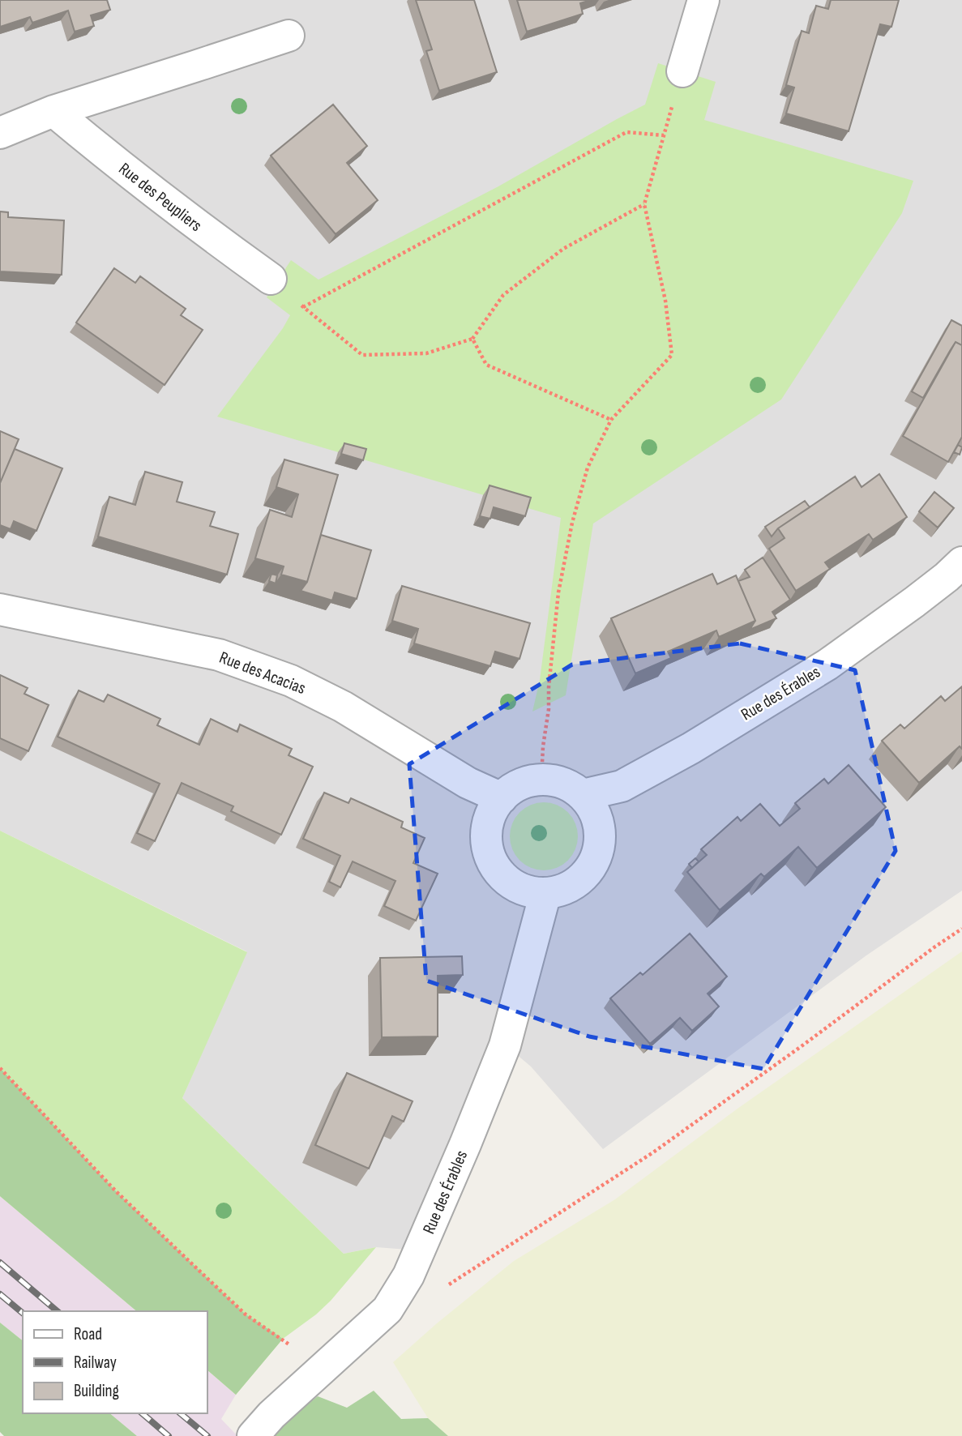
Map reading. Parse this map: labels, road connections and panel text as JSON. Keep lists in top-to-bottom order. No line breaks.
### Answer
{"streets":{"street":["Rue des Peupliers","Rue des Acacias","Rue des Érables"]},"crossings":[["Rue des Acacias","Rue des Érables"]],"legend":["Road","Railway","Building"]}
